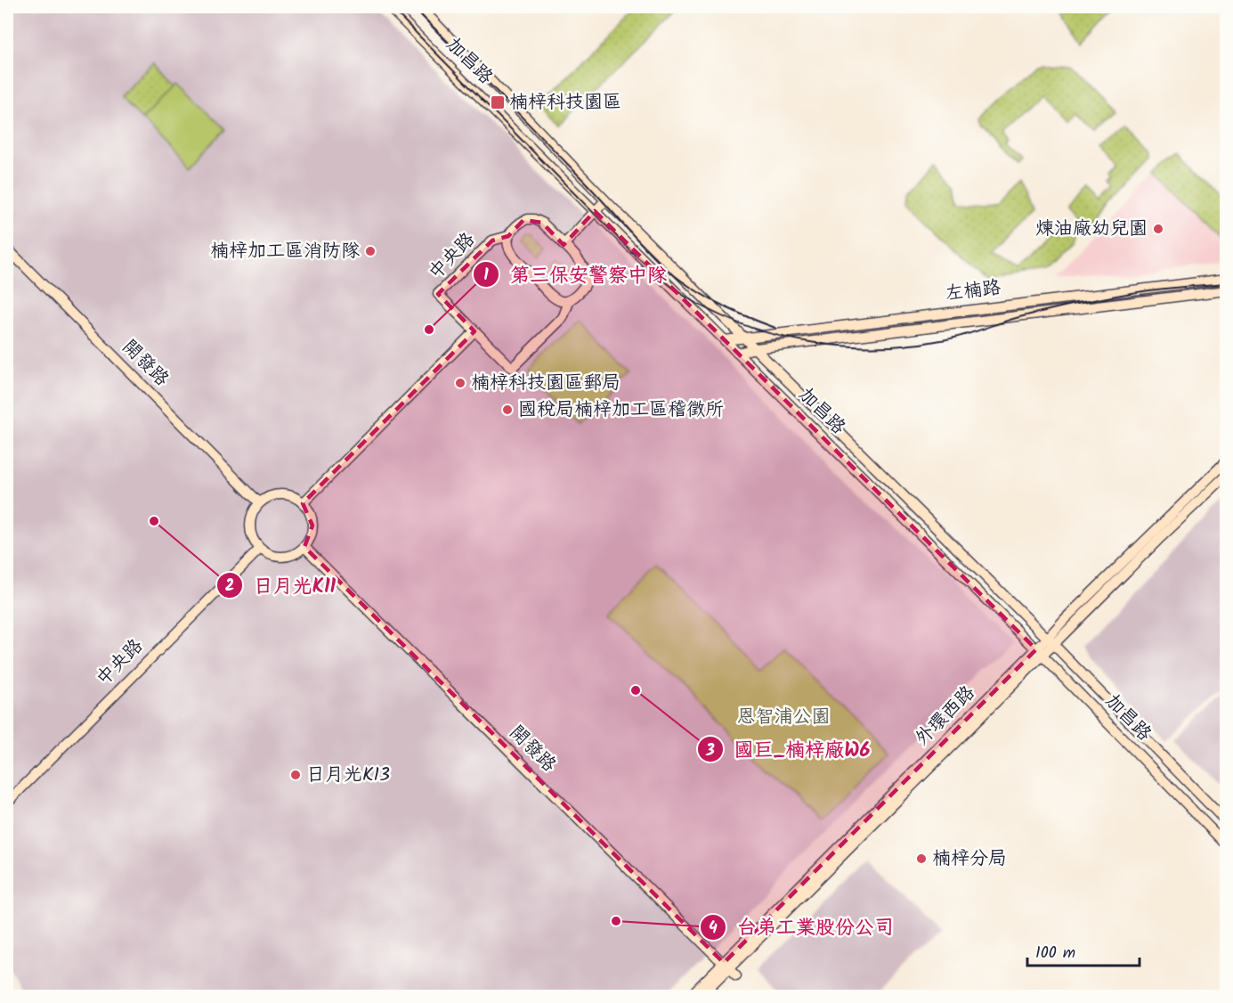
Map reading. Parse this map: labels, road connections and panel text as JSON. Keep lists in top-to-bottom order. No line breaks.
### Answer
{"streets":{"street":["加昌路","中央路","左楠路","開發路","外環西路"]},"crossings":[["加昌路","左楠路"],["加昌路","外環西路"],["中央路","開發路"],["開發路","外環西路"]],"parks":["恩智浦公園"],"places":{"transit":["楠梓科技園區"],"other":["煉油廠幼兒園","楠梓加工區消防隊","第三保安警察中隊","楠梓科技園區郵局","國稅局楠梓加工區稽徵所","日月光K11","國巨_楠梓廠W6","日月光K13","楠梓分局","台弟工業股份公司"]},"scale_bar":"100 m"}
